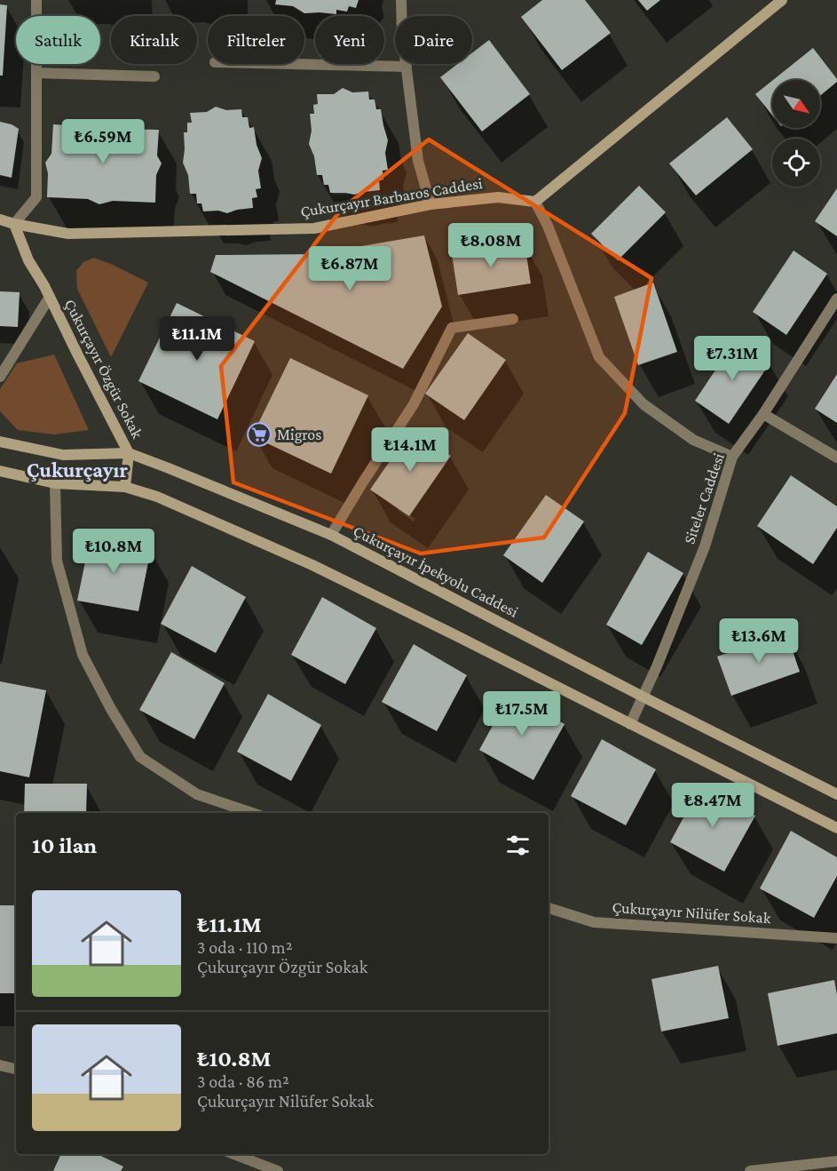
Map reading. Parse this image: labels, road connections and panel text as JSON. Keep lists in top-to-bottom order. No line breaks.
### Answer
{"streets":{"street":["Çukurçayır Barbaros Caddesi","Çukurçayır Özgür Sokak","Siteler Caddesi","Çukurçayır İpekyolu Caddesi","Çukurçayır Nilüfer Sokak"]},"crossings":[["Çukurçayır Barbaros Caddesi","Çukurçayır Özgür Sokak"],["Çukurçayır Özgür Sokak","Çukurçayır İpekyolu Caddesi"],["Siteler Caddesi","Çukurçayır İpekyolu Caddesi"]],"districts":["Çukurçayır"],"places":{"supermarket":["Migros"]},"north":"bottom right","page":{"chip":["Satılık","Kiralık","Filtreler","Yeni","Daire"],"price":["₺6.59M","₺8.08M","₺6.87M","₺11.1M","₺7.31M","₺14.1M","₺10.8M","₺13.6M","₺17.5M","₺8.47M"],"heading":"10 ilan","list":[{"name":"₺11.1M","note":"3 oda · 110 m² · Çukurçayır Özgür Sokak"},{"name":"₺10.8M","note":"3 oda · 86 m² · Çukurçayır Nilüfer Sokak"}]}}
